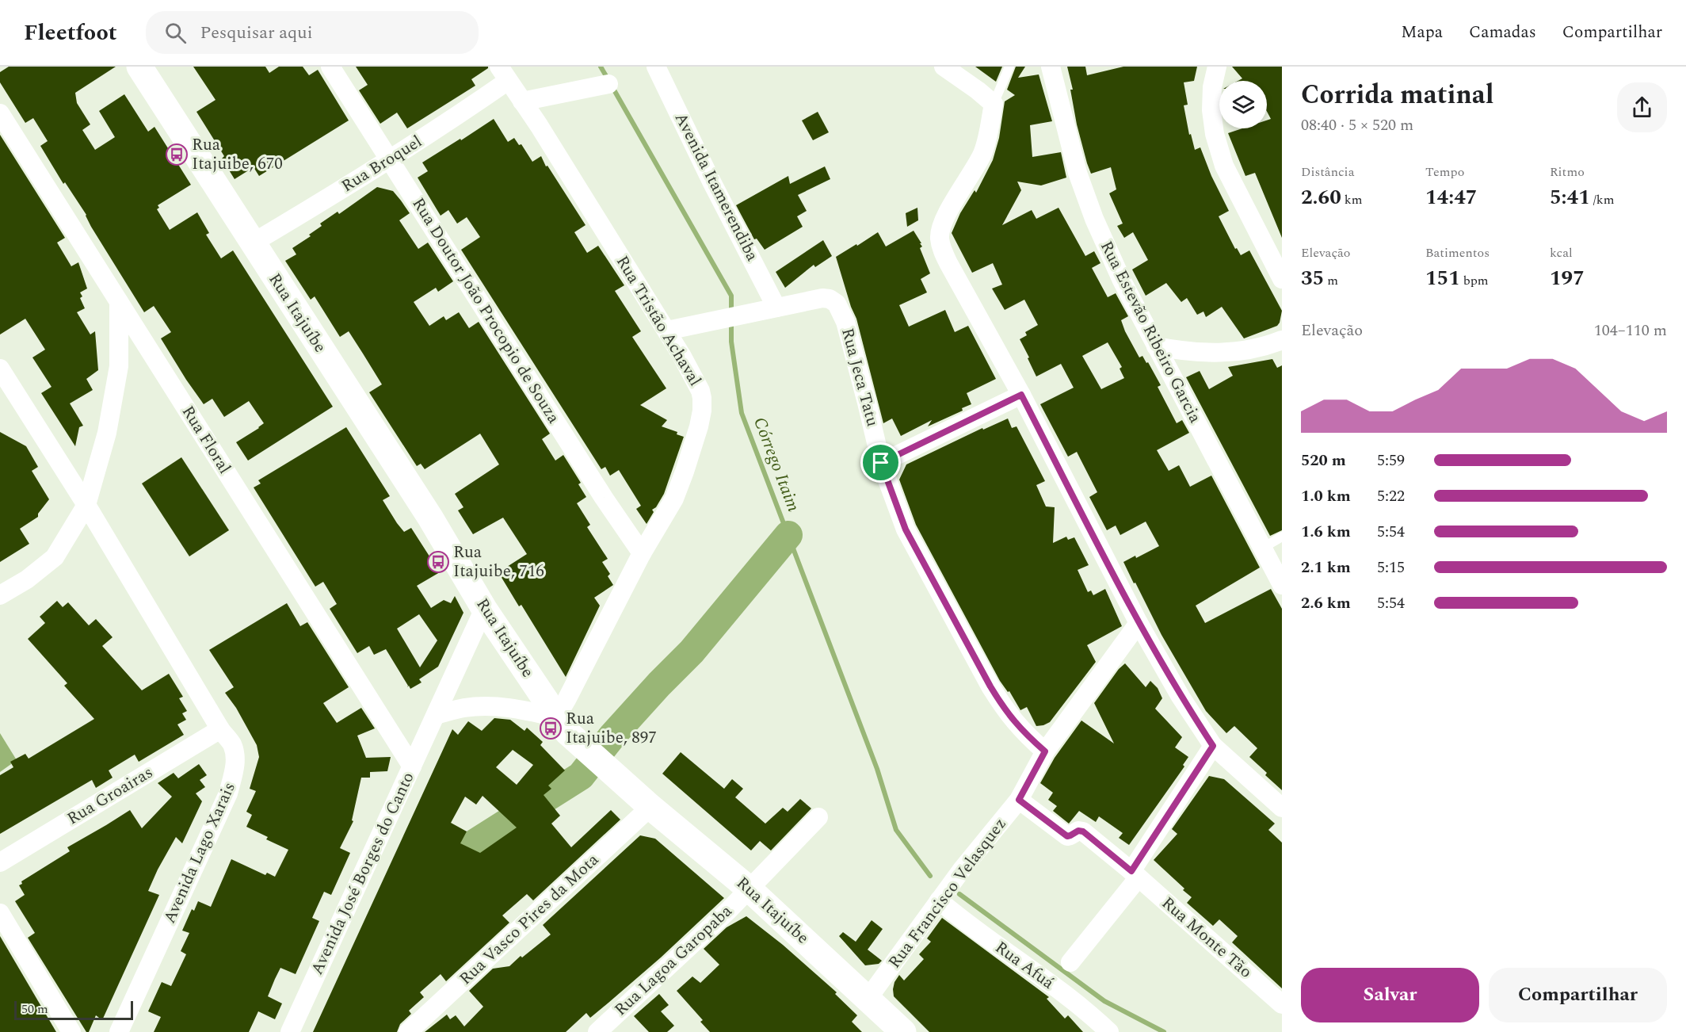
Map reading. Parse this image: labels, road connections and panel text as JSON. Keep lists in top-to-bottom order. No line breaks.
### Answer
{"streets":{"main road":["Rua Itajuíbe"],"street":["Rua Broquel","Avenida Itamerendiba","Rua Doutor João Procopio de Souza","Rua Tristão Achaval","Rua Estevão Ribeiro Garcia","Rua Jeca Tatu","Rua Floral","Rua Groairas","Avenida Lago Xarais","Avenida José Borges do Canto","Rua Francisco Velasquez","Rua Vasco Pires da Mota","Rua Monte Tão","Rua Lagoa Garopaba","Rua Afuá"]},"crossings":[["Rua Broquel","Rua Doutor João Procopio de Souza"],["Rua Broquel","Rua Itajuíbe"],["Rua Broquel","Rua Tristão Achaval"],["Avenida Itamerendiba","Rua Jeca Tatu"],["Rua Doutor João Procopio de Souza","Rua Tristão Achaval"],["Rua Itajuíbe","Rua Tristão Achaval"],["Rua Itajuíbe","Avenida José Borges do Canto"],["Rua Itajuíbe","Rua Francisco Velasquez"],["Rua Itajuíbe","Rua Vasco Pires da Mota"],["Rua Itajuíbe","Rua Lagoa Garopaba"],["Rua Tristão Achaval","Rua Jeca Tatu"],["Rua Jeca Tatu","Rua Francisco Velasquez"],["Rua Floral","Avenida José Borges do Canto"],["Rua Groairas","Avenida Lago Xarais"],["Rua Francisco Velasquez","Rua Monte Tão"],["Rua Francisco Velasquez","Rua Afuá"]],"water":["Córrego Itaim"],"places":{"bus stop":["Rua Itajuibe, 670","Rua Itajuibe, 716","Rua Itajuibe, 897"]},"scale_bar":"50 m","page":{"header":"Fleetfoot","search":"Pesquisar aqui","nav":["Mapa","Camadas","Compartilhar"],"heading":["Corrida matinal","08:40 · 5 × 520 m"],"stats":[["Distância","2.60 km"],["Tempo","14:47"],["Ritmo","5:41 /km"],["Elevação","35 m"],["Batimentos","151 bpm"],["kcal","197"]],"chart":["Elevação","104–110 m"],"list":[{"name":"520 m","note":"5:59"},{"name":"1.0 km","note":"5:22"},{"name":"1.6 km","note":"5:54"},{"name":"2.1 km","note":"5:15"},{"name":"2.6 km","note":"5:54"}],"buttons":["Salvar","Compartilhar"],"scale":"50 m"}}
